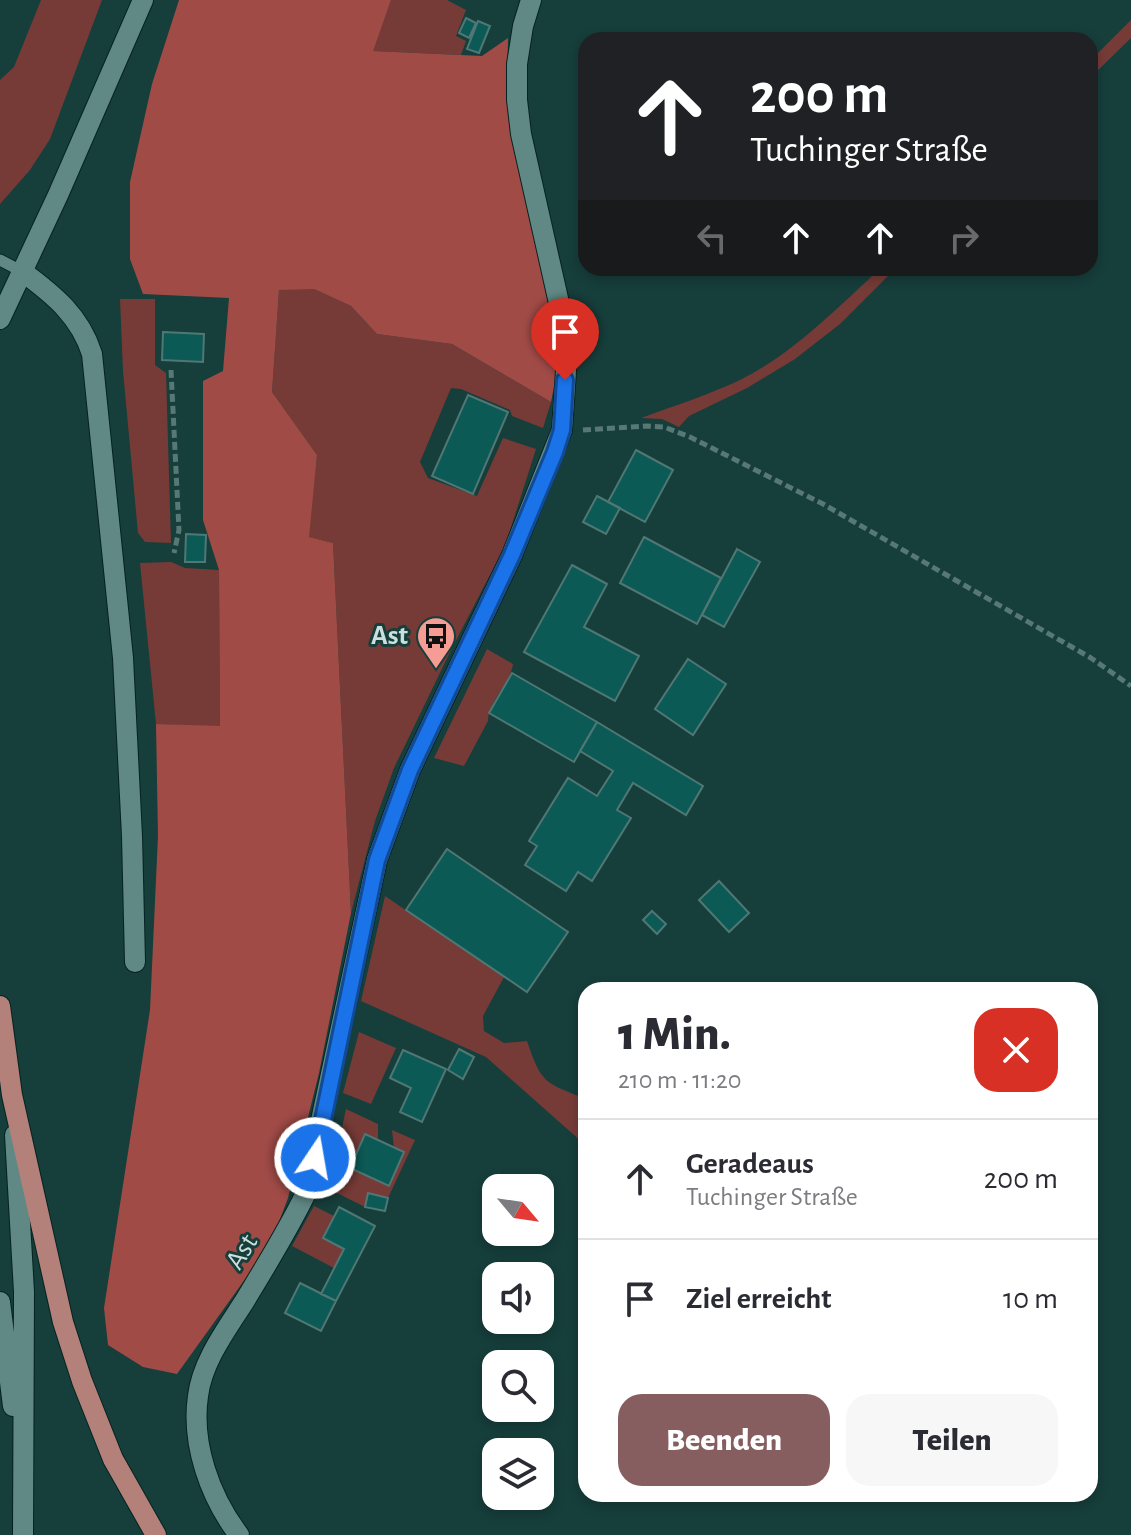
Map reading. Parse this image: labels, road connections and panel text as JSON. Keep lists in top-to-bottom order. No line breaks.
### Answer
{"streets":{"street":["Ast"]},"places":{"bus stop":["Ast"]},"north":"bottom right","page":{"turn":["200 m","Tuchinger Straße"],"heading":["1 Min.","210 m · 11:20"],"list":[{"name":"Geradeaus","note":"Tuchinger Straße","value":"200 m"},{"name":"Ziel erreicht","value":"10 m"}],"buttons":["Beenden","Teilen"]}}
